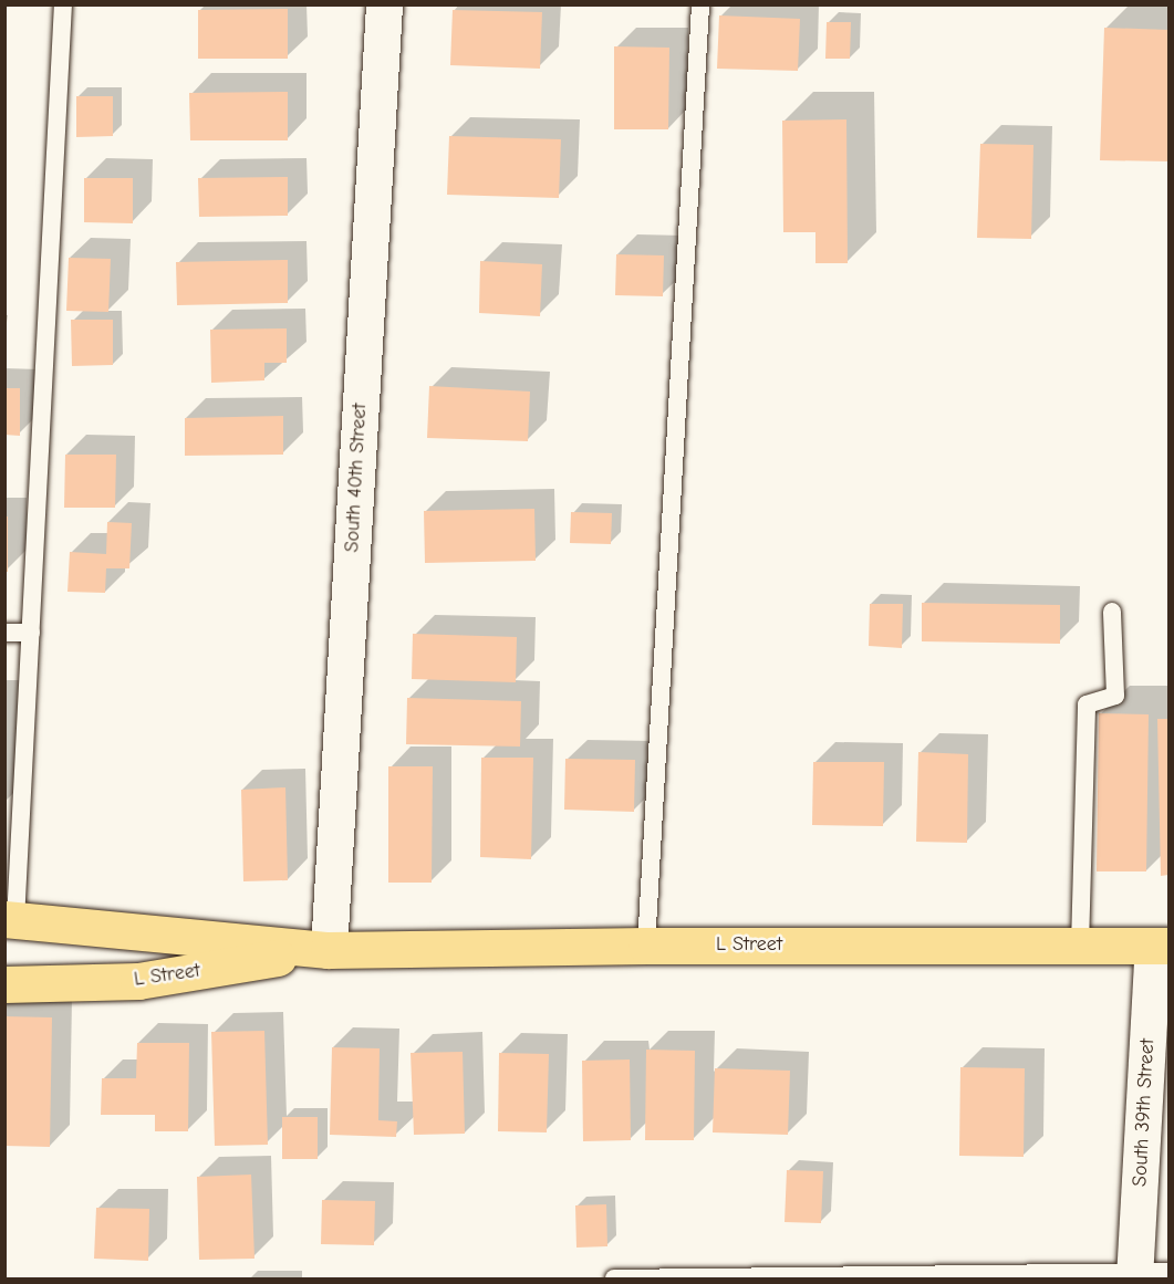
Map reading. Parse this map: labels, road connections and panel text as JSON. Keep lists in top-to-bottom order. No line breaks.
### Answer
{"streets":{"main road":["L Street"],"street":["South 40th Street","South 39th Street"]},"crossings":[["South 40th Street","L Street"],["L Street","South 39th Street"]]}
